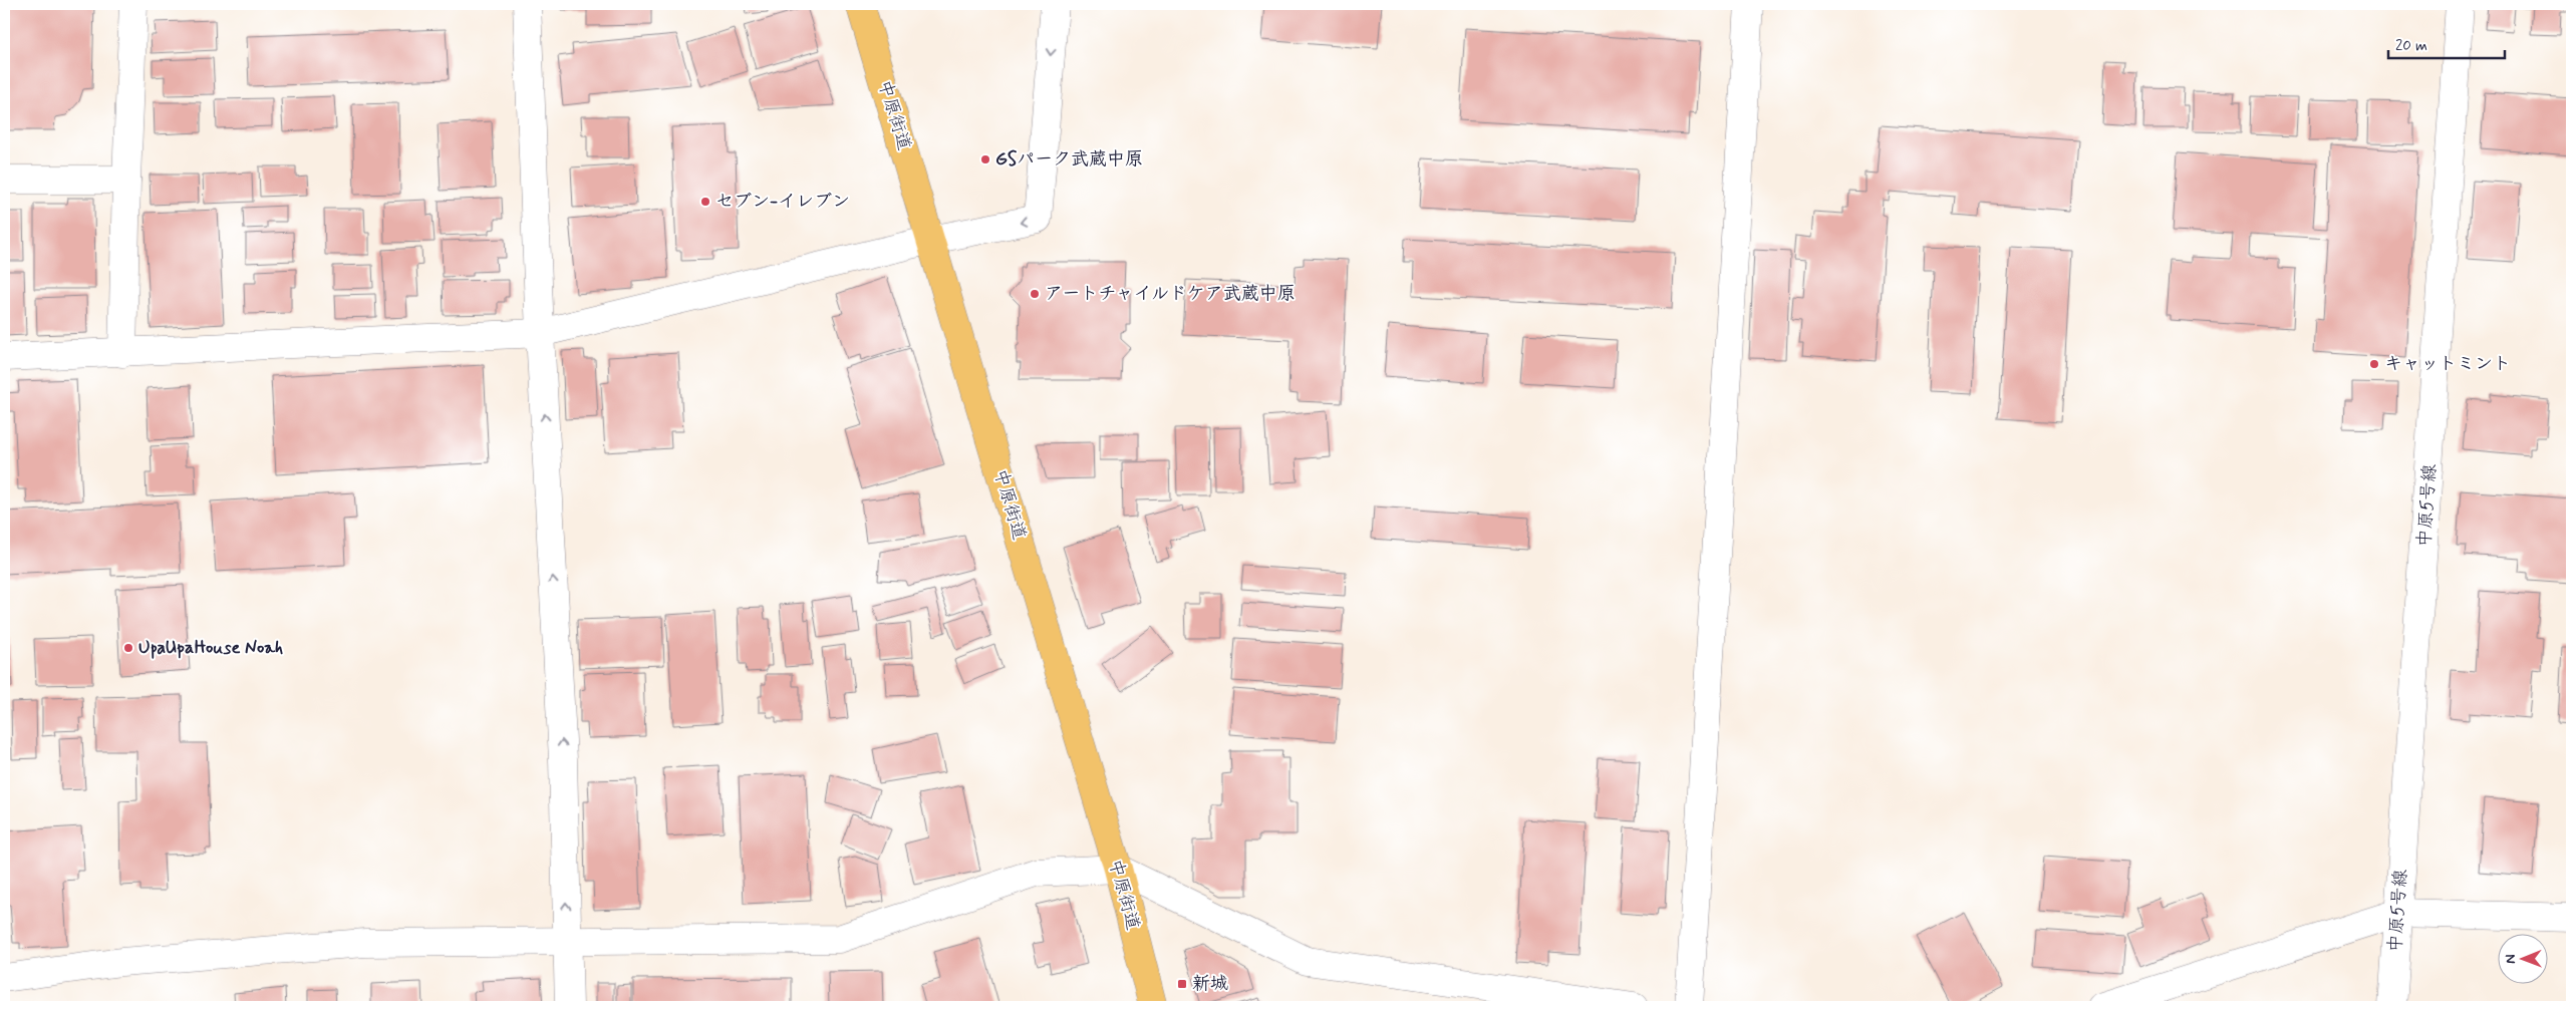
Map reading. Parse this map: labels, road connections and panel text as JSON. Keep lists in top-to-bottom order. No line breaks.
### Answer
{"streets":{"main road":["中原街道"],"street":["中原5号線"]},"places":{"other":["GSパーク武蔵中原","セブン-イレブン","アートチャイルドケア武蔵中原","キャットミント","UpaUpaHouse Noah"],"transit":["新城"]},"scale_bar":"20 m","north":"left"}
